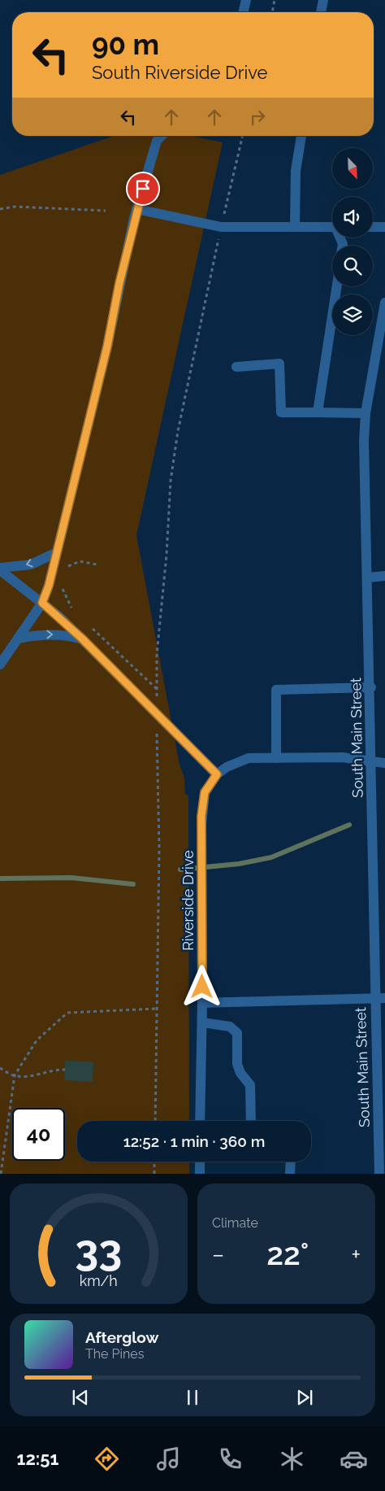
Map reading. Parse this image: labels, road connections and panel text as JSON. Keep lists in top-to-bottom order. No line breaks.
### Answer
{"streets":{"street":["South Main Street","Riverside Drive"]},"north":"bottom right","page":{"turn":["90 m","South Riverside Drive"],"limit":"40","trip":"12:52 · 1 min · 360 m","tile":"Climate","heat":["−","22°","+"],"song":["Afterglow","The Pines"],"tabs":"12:51","gauge":["33","km/h"]}}
